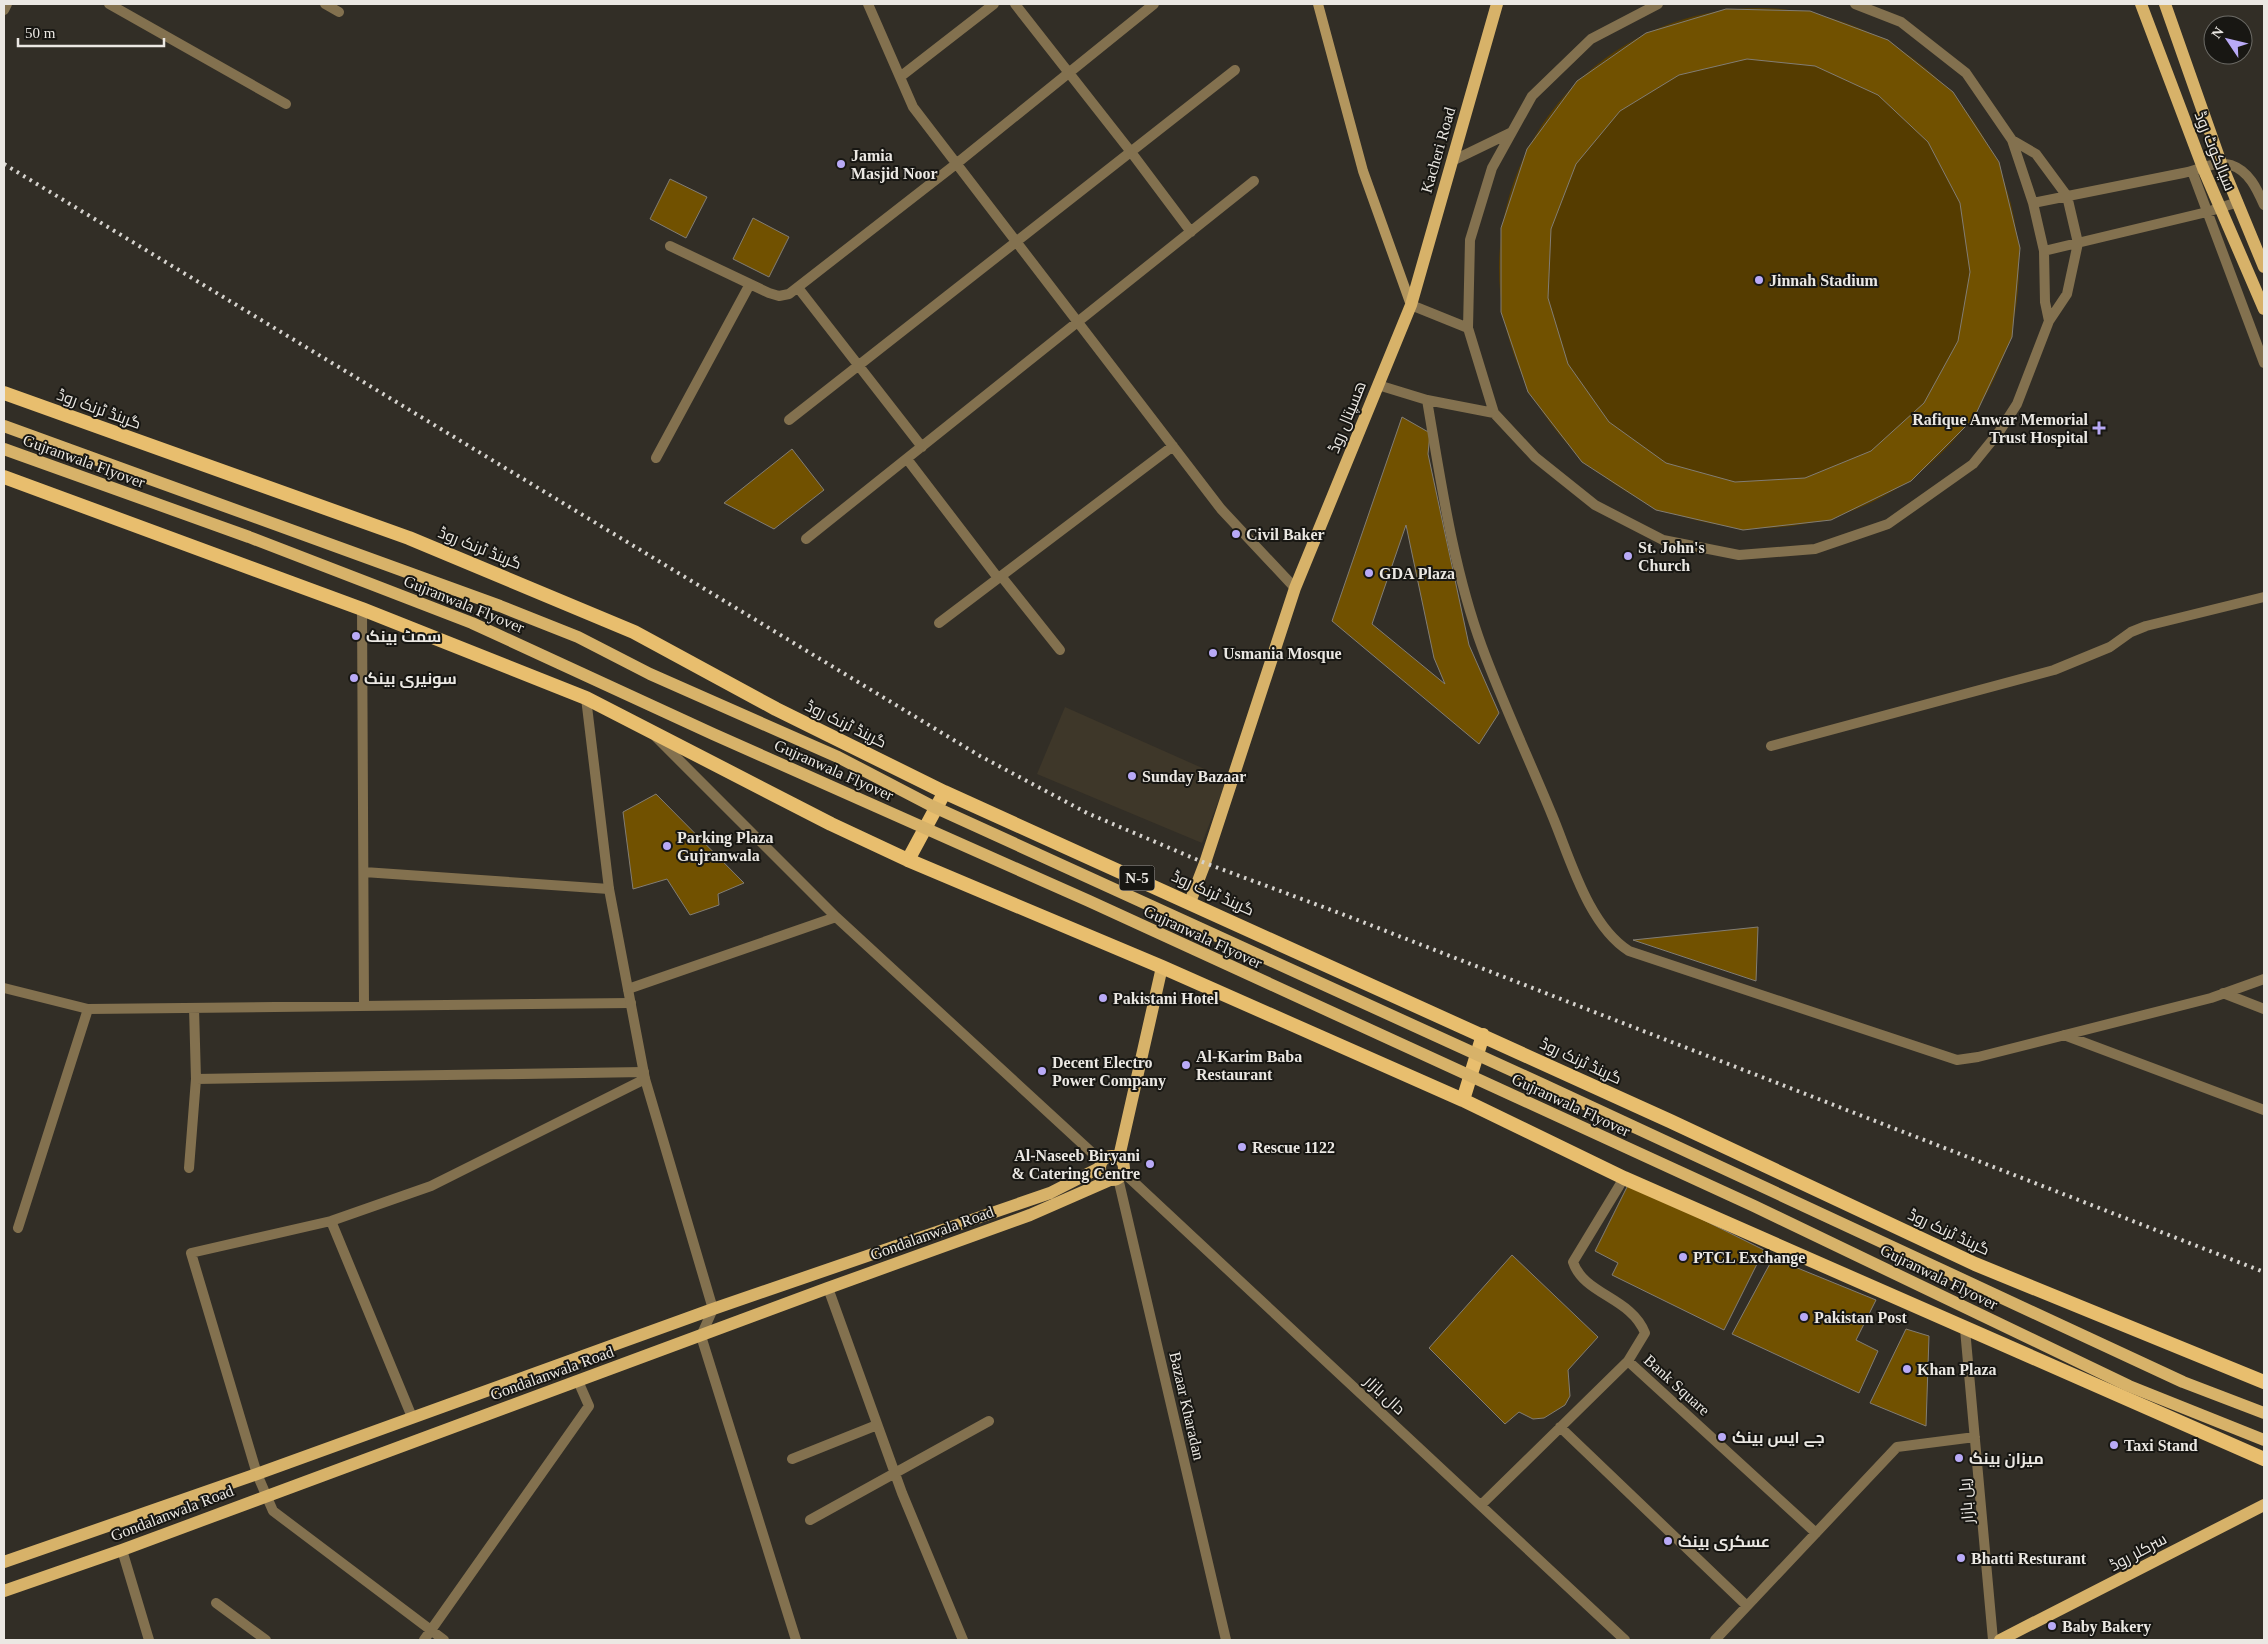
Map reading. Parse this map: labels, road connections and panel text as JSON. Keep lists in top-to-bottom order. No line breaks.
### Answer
{"streets":{"highway":["گرینڈ ٹرنک روڈ","N-5"],"main road":["Kacheri Road","سیالکوٹ روڈ","ھسپتال روڈ","Gujranwala Flyover","Gondalanwala Road","سرکلر روڈ"],"street":["Bank Square","دال بازار","Bazaar Kharadan","ریل بازار"]},"crossings":[["Kacheri Road","ھسپتال روڈ"],["گرینڈ ٹرنک روڈ","ھسپتال روڈ"],["Gondalanwala Road","دال بازار"],["Gondalanwala Road","Bazaar Kharadan"],["دال بازار","Bazaar Kharadan"]],"places":{"other":["Jamia Masjid Noor","Jinnah Stadium","Civil Baker","St. John's Church","GDA Plaza","سمٹ بینک","Usmania Mosque","سونیری بینک","Sunday Bazaar","Parking Plaza Gujranwala","Pakistani Hotel","Al-Karim Baba Restaurant","Decent Electro Power Company","Rescue 1122","Al-Naseeb Biryani & Catering Centre","PTCL Exchange","Pakistan Post","Khan Plaza","جے ایس بینک","Taxi Stand","میزان بینک","عسکری بینک","Bhatti Resturant","Baby Bakery"],"health":["Rafique Anwar Memorial Trust Hospital"]},"scale_bar":"50 m","north":"top left"}
